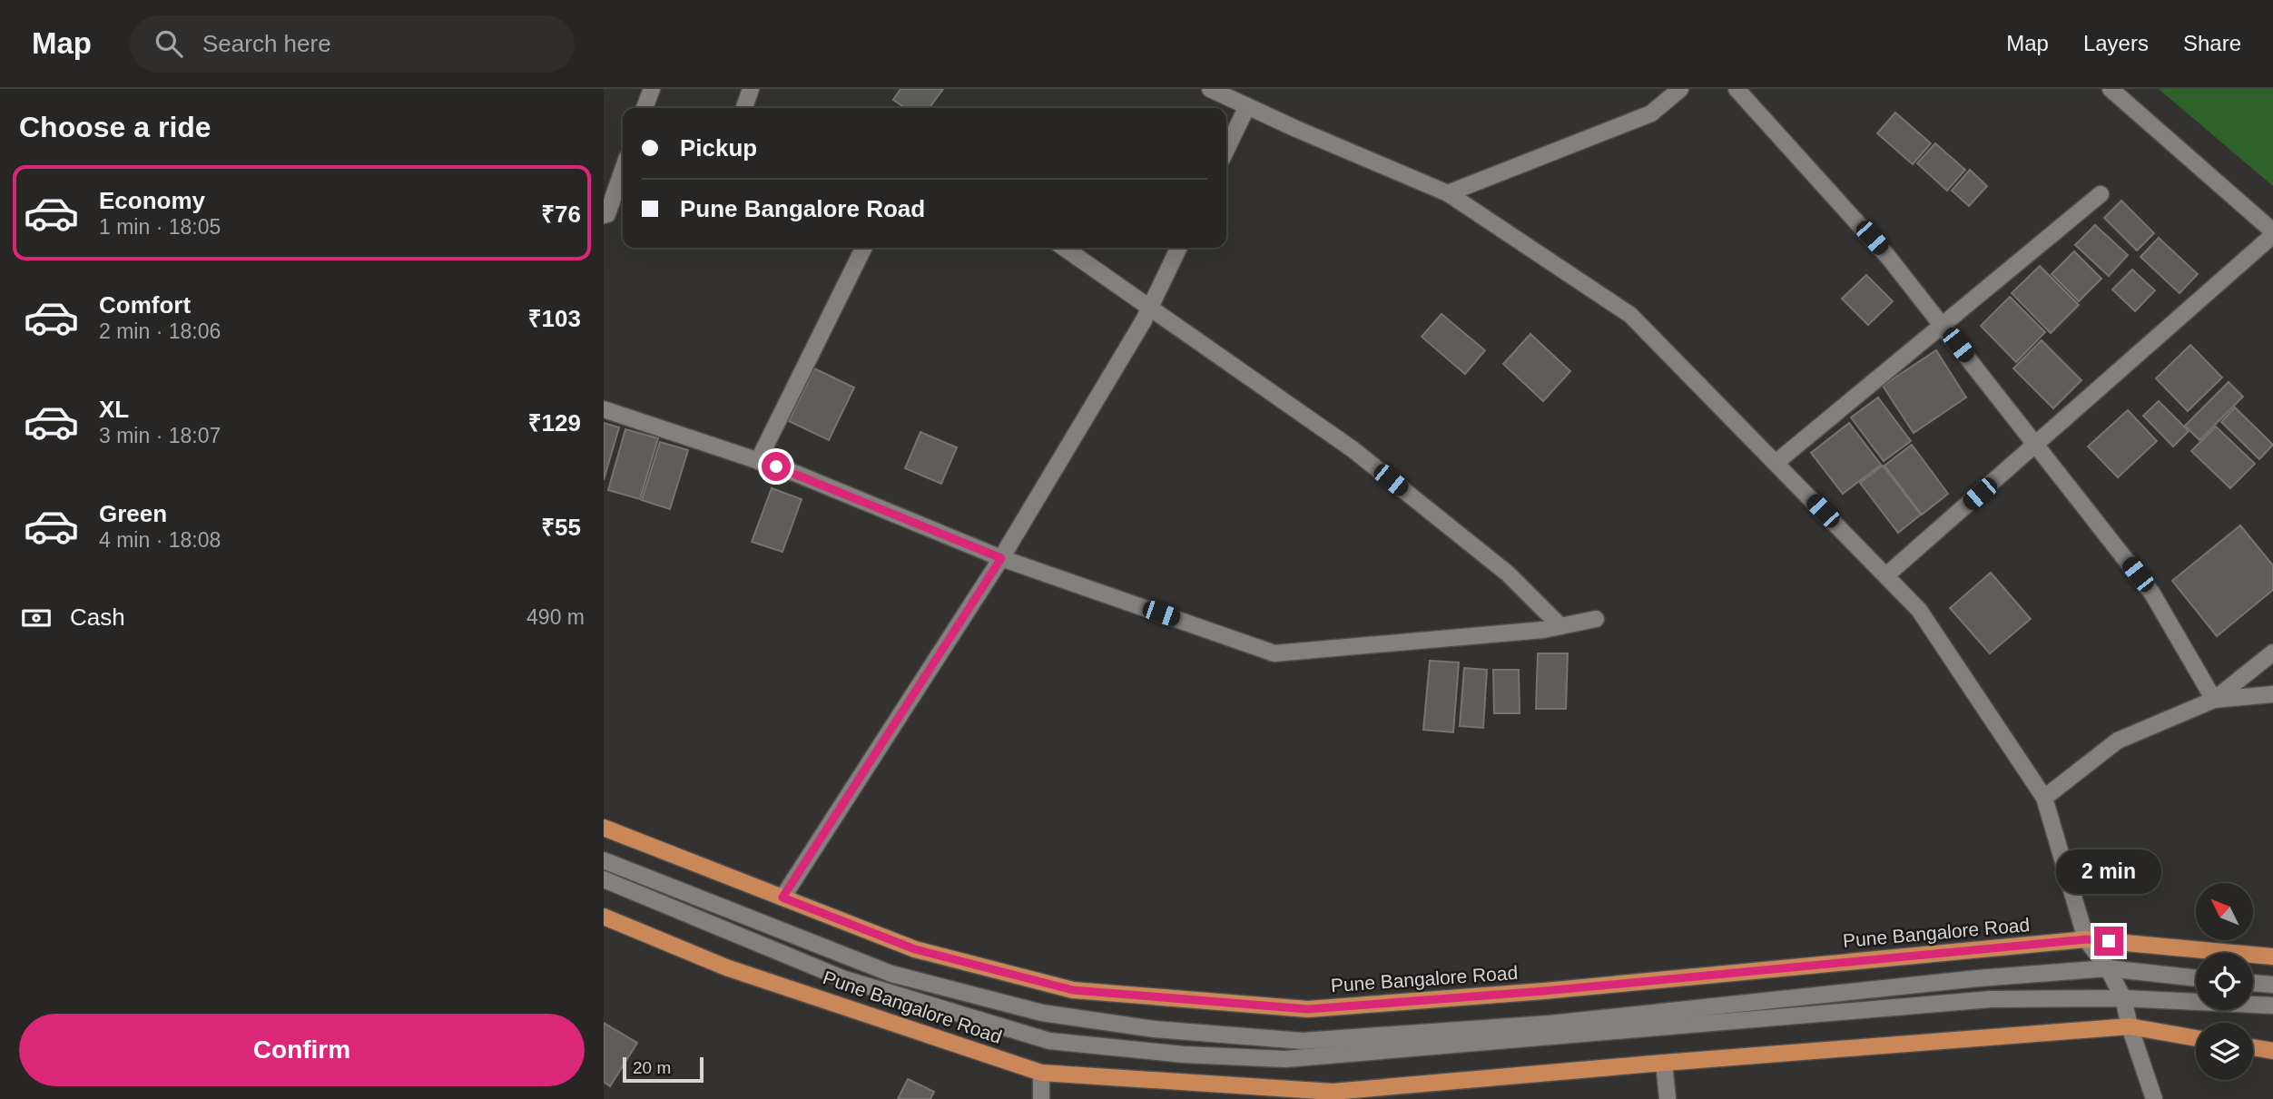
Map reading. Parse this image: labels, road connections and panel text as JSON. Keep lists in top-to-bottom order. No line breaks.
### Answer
{"streets":{"main road":["Pune Bangalore Road"]},"scale_bar":"20 m","north":"top left","page":{"header":"Map","search":"Search here","nav":["Map","Layers","Share"],"heading":"Choose a ride","banner":["Pickup","Pune Bangalore Road"],"list":[{"name":"Economy","note":"1 min · 18:05","value":"₹76"},{"name":"Comfort","note":"2 min · 18:06","value":"₹103"},{"name":"XL","note":"3 min · 18:07","value":"₹129"},{"name":"Green","note":"4 min · 18:08","value":"₹55"}],"pay":["Cash","490 m"],"bubble":"2 min","buttons":"Confirm","scale":"20 m"}}
